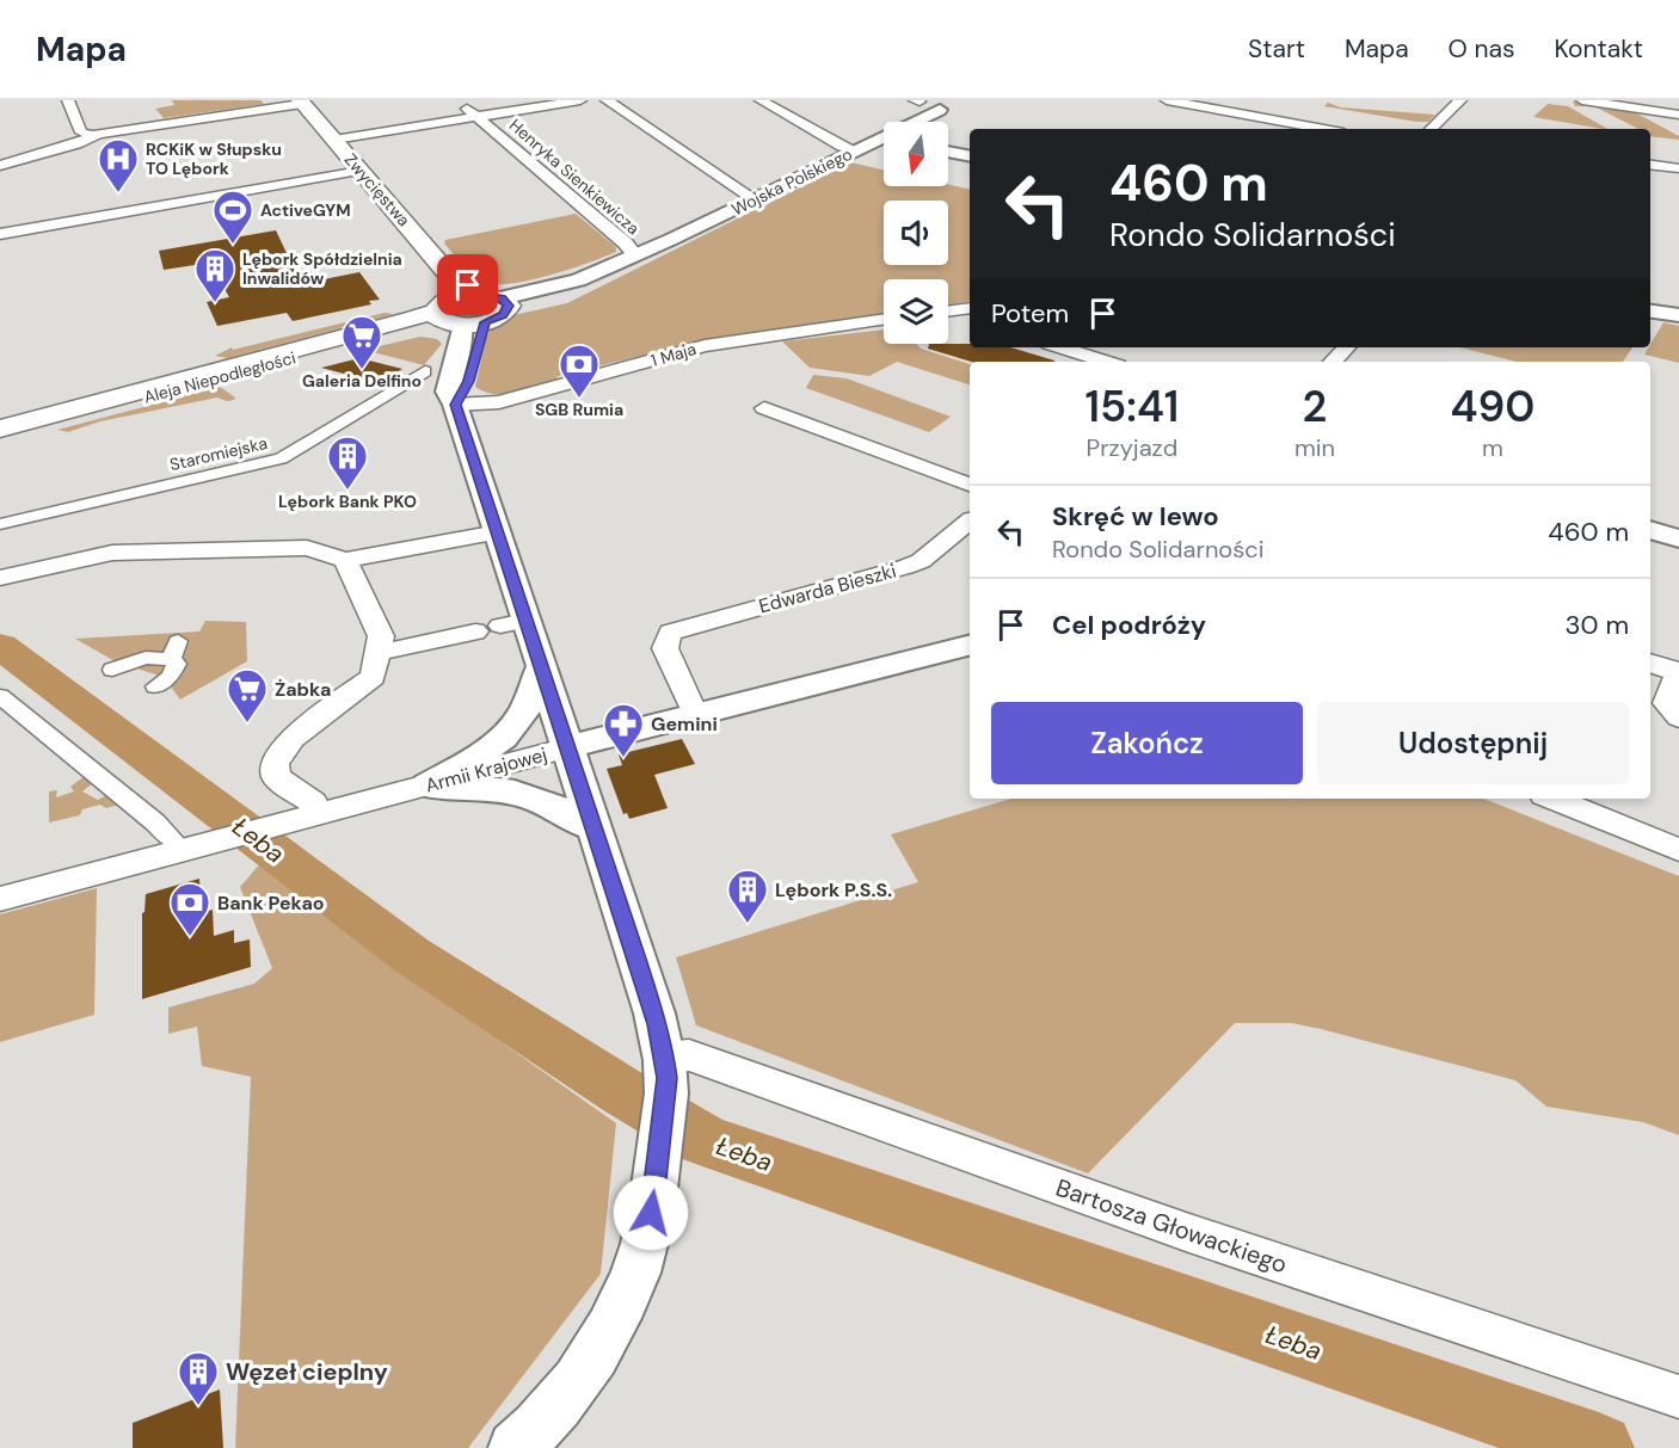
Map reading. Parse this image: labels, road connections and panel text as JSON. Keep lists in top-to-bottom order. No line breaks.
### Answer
{"streets":{"main road":["Zwycięstwa","Aleja Niepodległości"],"street":["Henryka Sienkiewicza","Wojska Polskiego","1 Maja","Staromiejska","Edwarda Bieszki","Armii Krajowej","Bartosza Głowackiego"]},"crossings":[["Henryka Sienkiewicza","Wojska Polskiego"],["Zwycięstwa","Aleja Niepodległości"],["Edwarda Bieszki","Armii Krajowej"]],"water":["Łeba"],"places":{"hospital":["RCKiK w Słupsku TO Lębork"],"sports":["ActiveGYM"],"building":["Lębork Spółdzielnia Inwalidów","Lębork Bank PKO","Lębork P.S.S.","Węzeł cieplny"],"supermarket":["Galeria Delfino","Żabka"],"bank":["SGB Rumia","Bank Pekao"],"pharmacy":["Gemini"]},"north":"bottom","page":{"header":"Mapa","nav":["Start","Mapa","O nas","Kontakt"],"turn":["460 m","Rondo Solidarności"],"then":"Potem","eta":["15:41","Przyjazd","2","min","490","m"],"list":[{"name":"Skręć w lewo","note":"Rondo Solidarności","value":"460 m"},{"name":"Cel podróży","value":"30 m"}],"buttons":["Zakończ","Udostępnij"]}}
